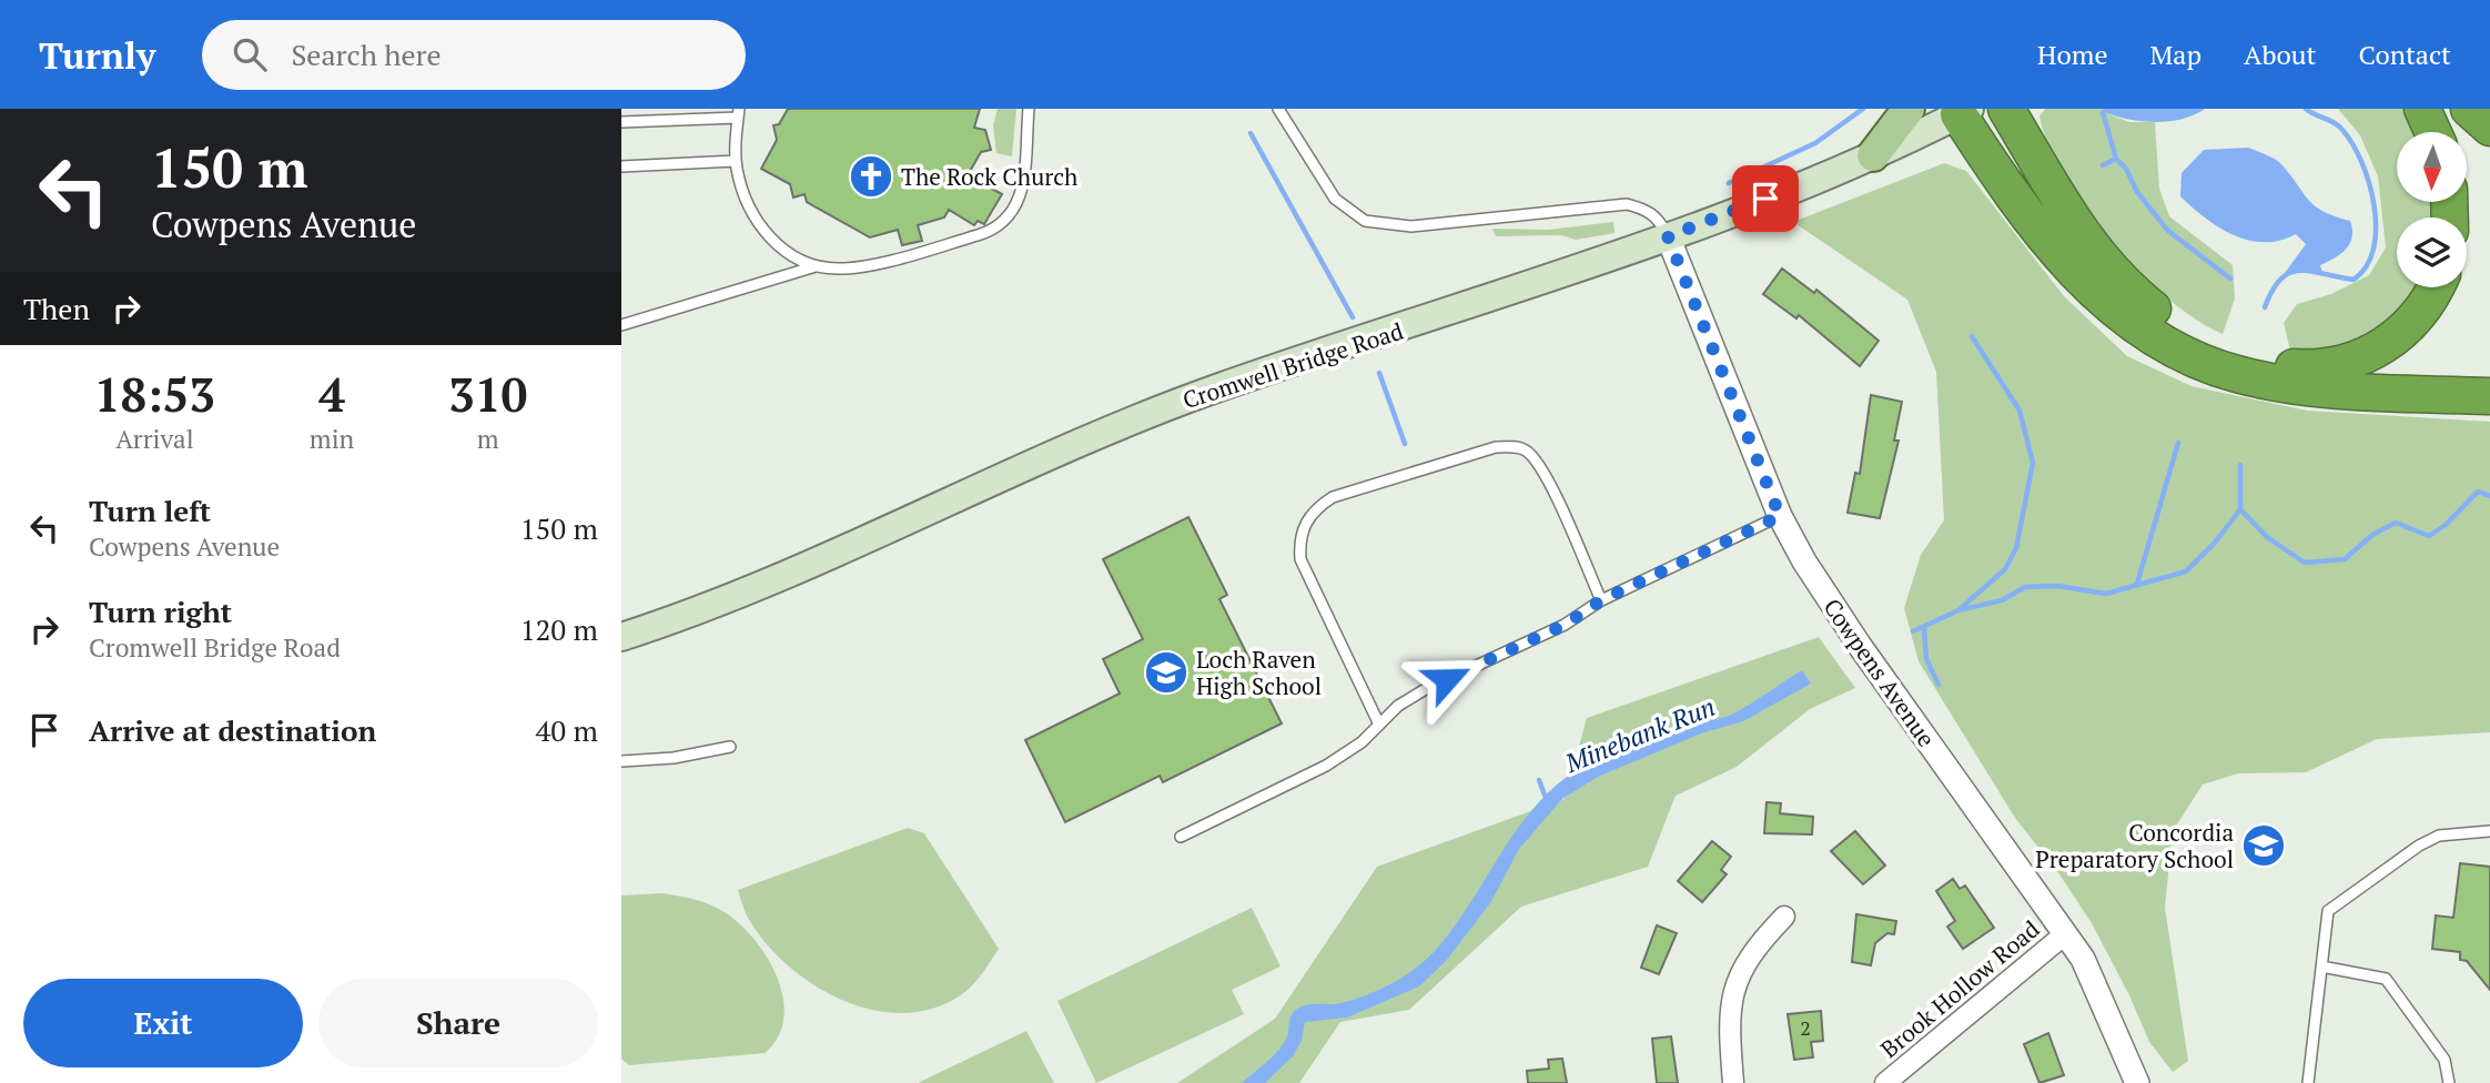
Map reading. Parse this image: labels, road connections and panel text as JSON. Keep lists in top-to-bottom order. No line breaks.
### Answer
{"streets":{"main road":["Cromwell Bridge Road"],"street":["Cowpens Avenue","Brook Hollow Road"]},"crossings":[["Cromwell Bridge Road","Cowpens Avenue"],["Cowpens Avenue","Brook Hollow Road"]],"water":["Minebank Run"],"places":{"church":["The Rock Church"],"school or university":["Loch Raven High School","Concordia Preparatory School"]},"house_numbers":["2"],"north":"bottom","page":{"header":"Turnly","search":"Search here","nav":["Home","Map","About","Contact"],"turn":["150 m","Cowpens Avenue"],"then":"Then","eta":["18:53","Arrival","4","min","310","m"],"list":[{"name":"Turn left","note":"Cowpens Avenue","value":"150 m"},{"name":"Turn right","note":"Cromwell Bridge Road","value":"120 m"},{"name":"Arrive at destination","value":"40 m"}],"buttons":["Exit","Share"]}}
